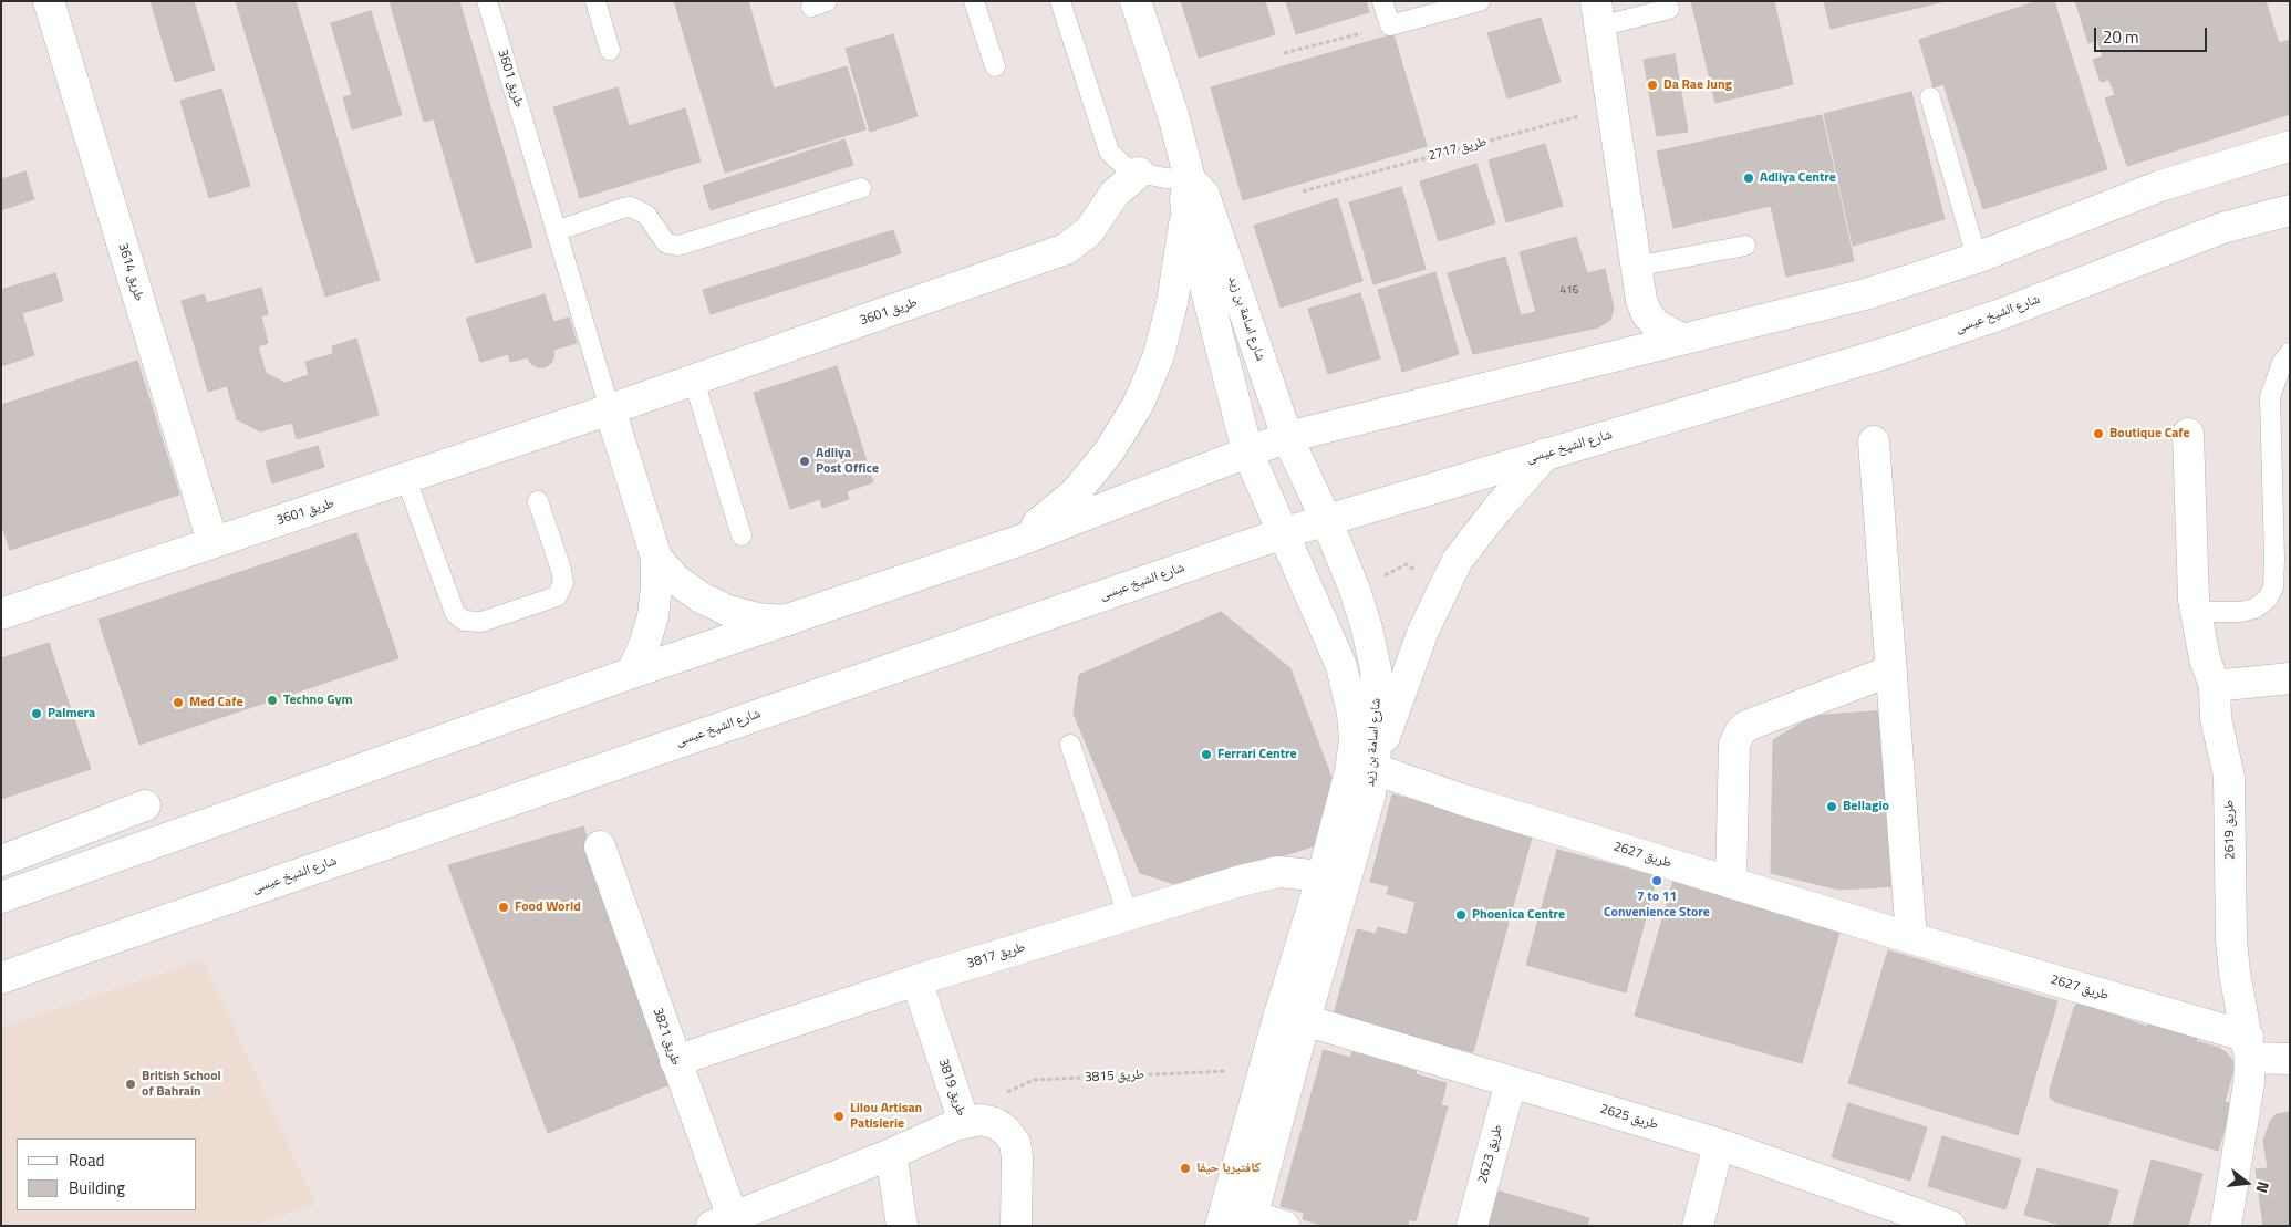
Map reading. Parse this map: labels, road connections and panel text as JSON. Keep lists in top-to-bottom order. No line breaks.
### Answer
{"streets":{"street":["طريق 3601","طريق 3614","شارع الشيخ عيسى","شارع اسامة بن زيد","طريق 2619","طريق 2627","طريق 3817","طريق 3821","طريق 3819","طريق 2625","طريق 2623"],"path":["طريق 2717","طريق 3815"]},"crossings":[["طريق 3601","طريق 3614"],["شارع الشيخ عيسى","شارع اسامة بن زيد"],["شارع اسامة بن زيد","طريق 2627"],["شارع اسامة بن زيد","طريق 3817"],["شارع اسامة بن زيد","طريق 3815"],["شارع اسامة بن زيد","طريق 2625"],["طريق 2619","طريق 2627"],["طريق 3817","طريق 3821"],["طريق 3817","طريق 3819"],["طريق 3815","طريق 3819"],["طريق 2625","طريق 2623"]],"places":["Da Rae Jung","Adliya Centre","Boutique Cafe","Adliya Post Office","Techno Gym","Med Cafe","Palmera","Ferrari Centre","Bellagio","7 to 11 Convenience Store","Food World","Phoenica Centre","British School of Bahrain","Lilou Artisan Patisierie","كافتيريا حيفا"],"house_numbers":["416"],"legend":["Road","Building"],"scale_bar":"20 m","north":"right"}
